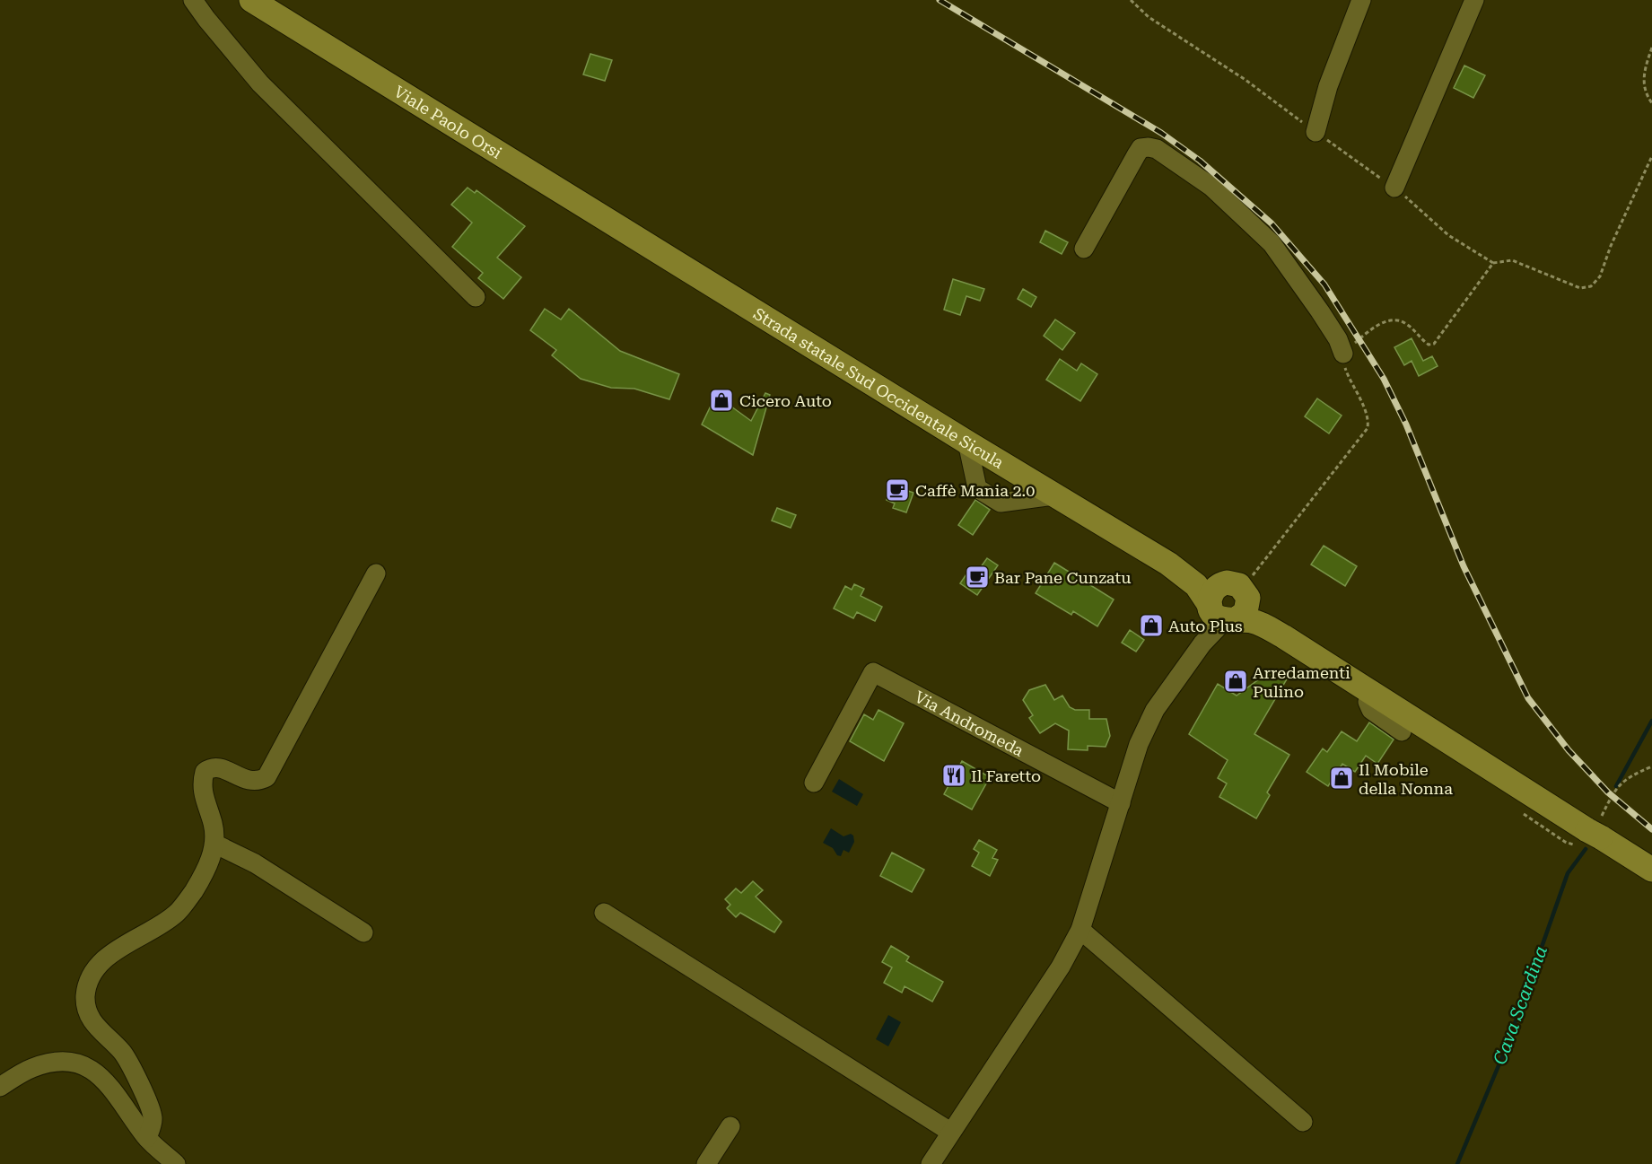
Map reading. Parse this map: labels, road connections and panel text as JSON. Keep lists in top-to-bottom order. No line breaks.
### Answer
{"streets":{"main road":["Viale Paolo Orsi","Strada statale Sud Occidentale Sicula"],"street":["Via Andromeda"]},"crossings":[["Viale Paolo Orsi","Strada statale Sud Occidentale Sicula"]],"water":["Cava Scardina"],"places":{"shop":["Cicero Auto","Auto Plus","Arredamenti Pulino","Il Mobile della Nonna"],"cafe":["Caffè Mania 2.0","Bar Pane Cunzatu"],"restaurant":["Il Faretto"]}}
